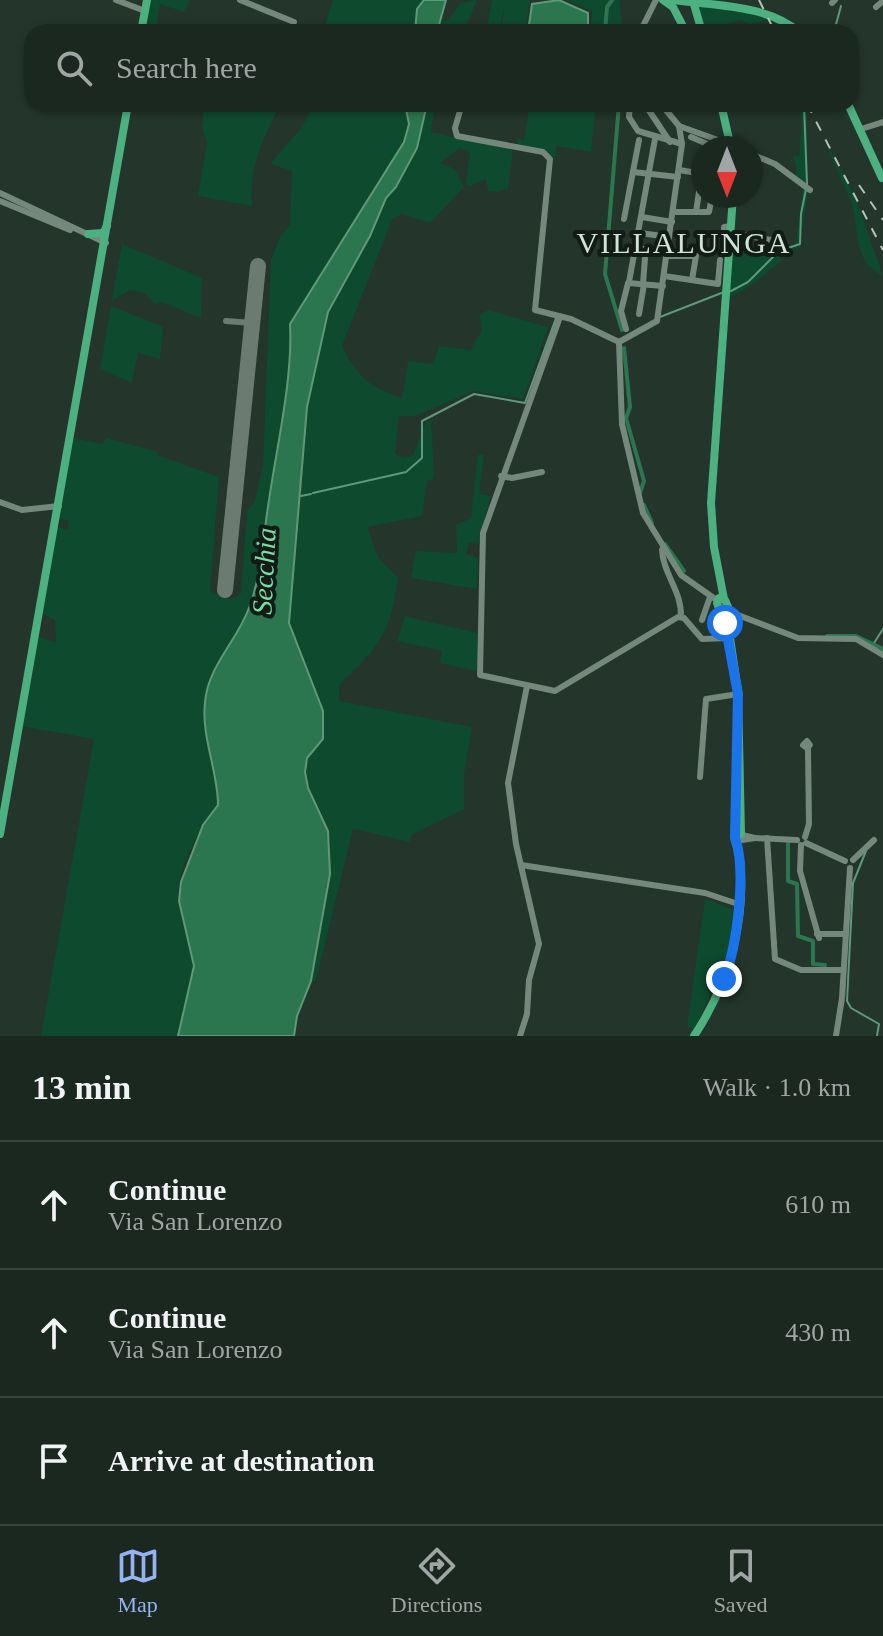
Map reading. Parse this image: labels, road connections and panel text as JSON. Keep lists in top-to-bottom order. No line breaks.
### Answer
{"districts":["VILLALUNGA"],"water":["Secchia"],"north":"bottom","page":{"search":"Search here","heading":["13 min","Walk · 1.0 km"],"list":[["Continue","Via San Lorenzo","610 m"],["Continue","Via San Lorenzo","430 m"],"Arrive at destination"],"nav":["Map","Directions","Saved"]}}
